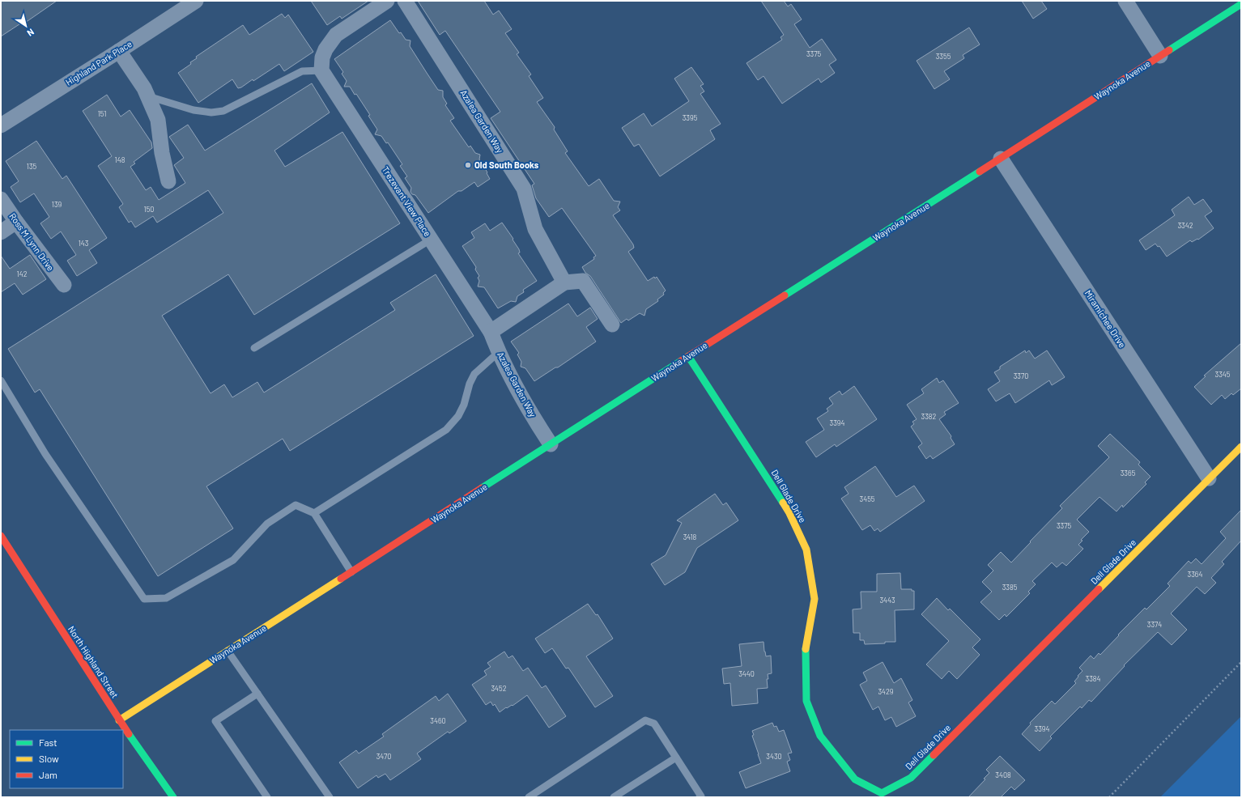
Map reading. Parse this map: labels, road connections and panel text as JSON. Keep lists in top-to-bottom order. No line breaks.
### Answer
{"streets":{"street":["Highland Park Place","Waynoka Avenue","Azalea Garden Way","Trezevant View Place","Ross M Lynn Drive","Miramichee Drive","Dell Glade Drive","North Highland Street"]},"crossings":[["Waynoka Avenue","Azalea Garden Way"],["Waynoka Avenue","Miramichee Drive"],["Waynoka Avenue","Dell Glade Drive"],["Waynoka Avenue","North Highland Street"],["Azalea Garden Way","Trezevant View Place"],["Miramichee Drive","Dell Glade Drive"]],"places":["Old South Books"],"house_numbers":["3375","3355","151","3395","148","135","139","150","3342","143","142","3345","3370","3382","3394","3365","3455","3375","3418","3364","3385","3443","3374","3440","3384","3452","3429","3460","3394","3470","3430","3408"],"legend":["Fast","Slow","Jam"],"north":"bottom right"}
